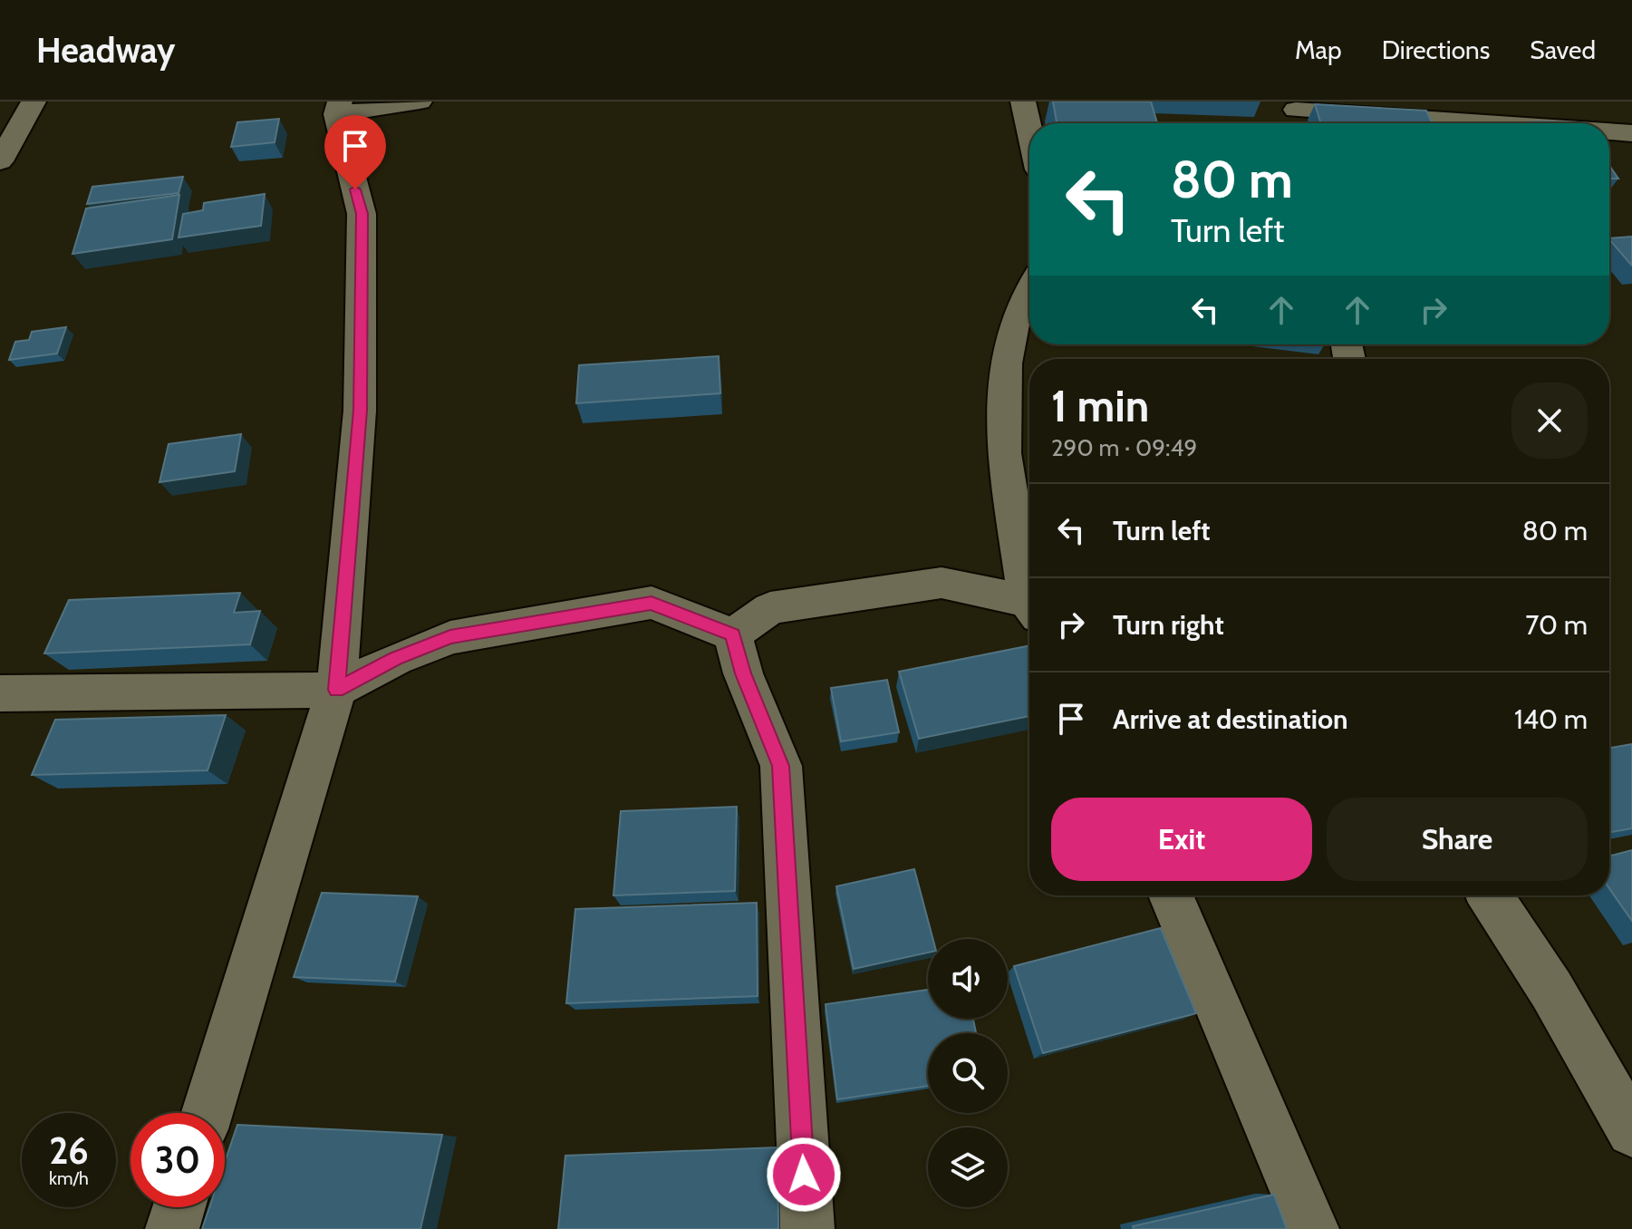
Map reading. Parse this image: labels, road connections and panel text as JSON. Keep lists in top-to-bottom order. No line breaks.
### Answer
{"page":{"header":"Headway","nav":["Map","Directions","Saved"],"turn":["80 m","Turn left"],"heading":["1 min","290 m · 09:49"],"list":[{"name":"Turn left","value":"80 m"},{"name":"Turn right","value":"70 m"},{"name":"Arrive at destination","value":"140 m"}],"buttons":["Exit","Share"],"speed":"26 km/h","limit":"30"}}
